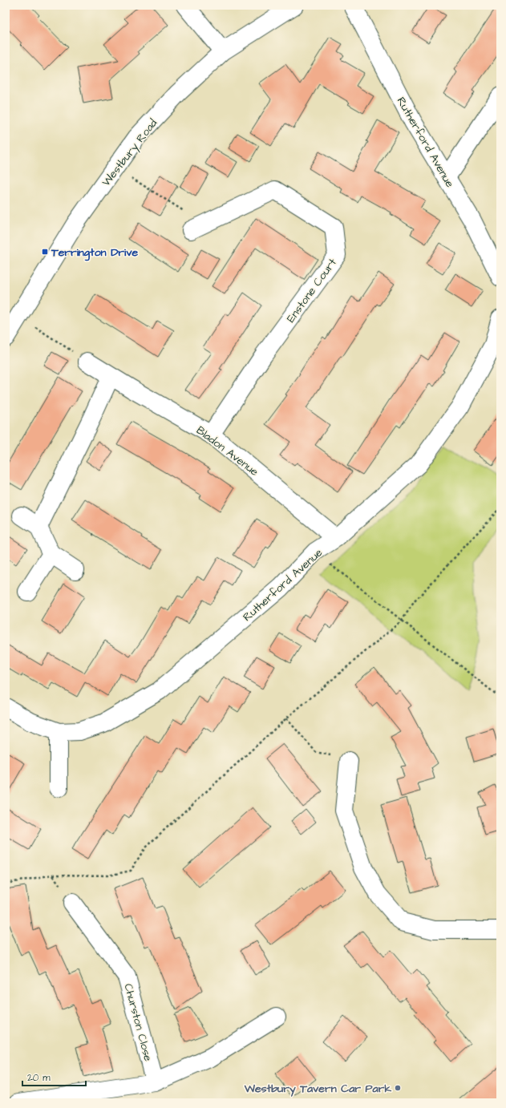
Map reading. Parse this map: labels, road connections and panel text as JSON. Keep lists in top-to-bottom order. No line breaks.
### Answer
{"streets":{"street":["Rutherford Avenue","Westbury Road","Enstone Court","Bladon Avenue","Churston Close"]},"crossings":[["Rutherford Avenue","Bladon Avenue"],["Enstone Court","Bladon Avenue"]],"places":{"transit":["Terrington Drive"],"other":["Westbury Tavern Car Park"]},"scale_bar":"20 m"}
